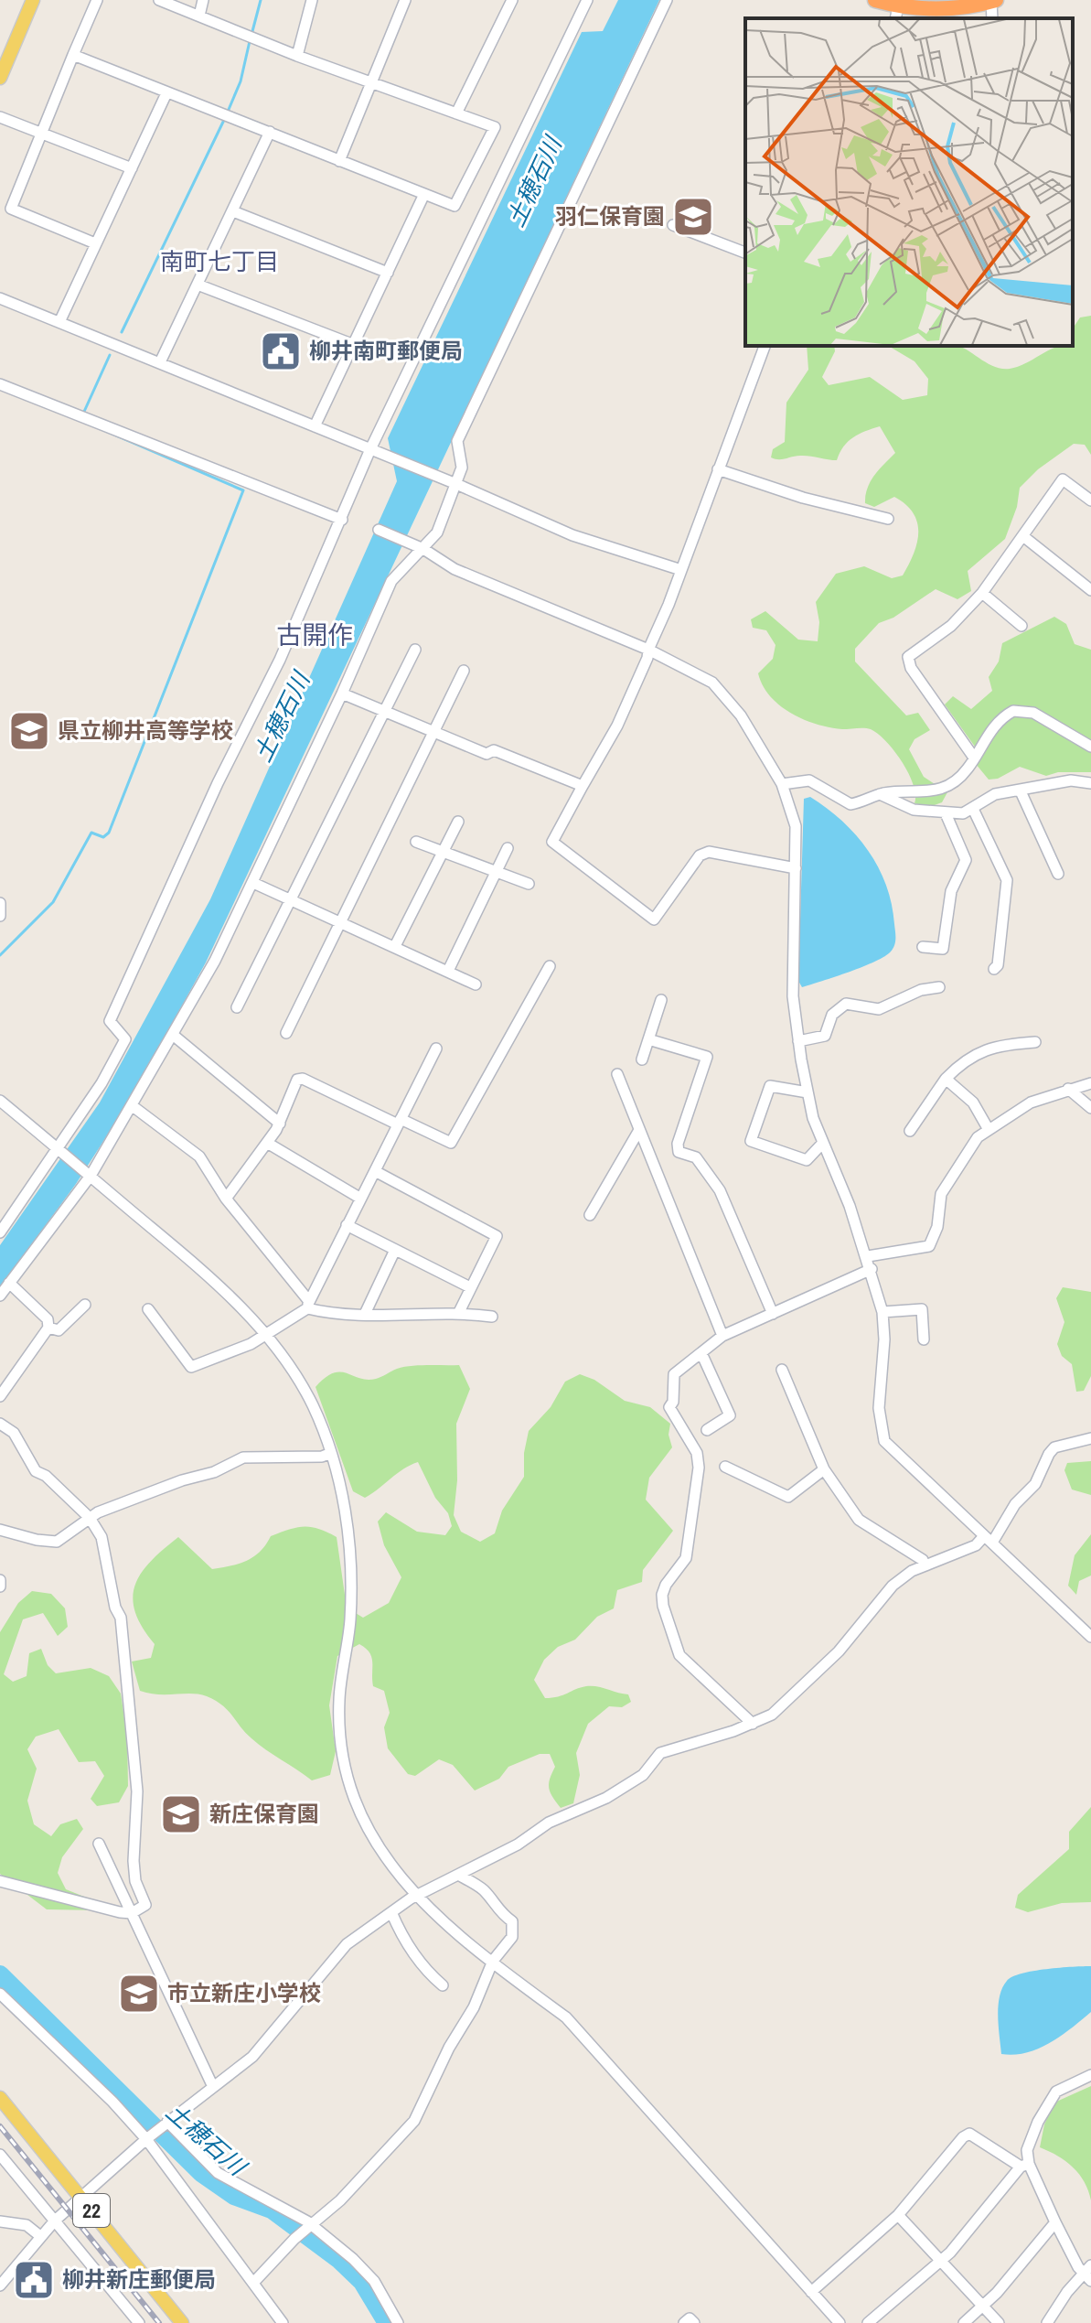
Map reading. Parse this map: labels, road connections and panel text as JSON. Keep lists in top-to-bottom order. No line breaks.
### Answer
{"streets":{"main road":["22"]},"districts":["南町七丁目","古開作"],"water":["土穂石川"],"places":{"school or university":["羽仁保育園","県立柳井高等学校","新庄保育園","市立新庄小学校"],"public building":["柳井南町郵便局","柳井新庄郵便局"]}}
